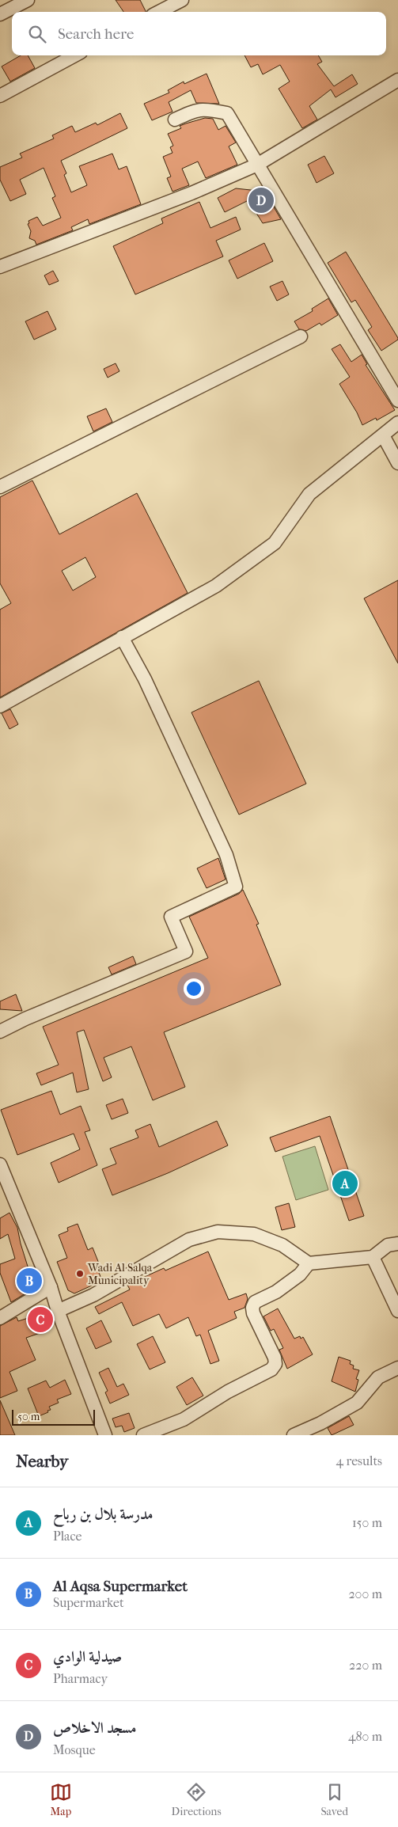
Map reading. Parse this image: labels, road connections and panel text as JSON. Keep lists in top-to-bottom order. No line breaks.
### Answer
{"places":["Wadi Al Salqa Municipality"],"scale_bar":"50 m","page":{"search":"Search here","pins":["D","A","B","C"],"scale":"50 m","heading":["Nearby","4 results"],"list":[{"mark":"A","name":"مدرسة بلال بن رباح","note":"Place","value":"150 m"},{"mark":"B","name":"Al Aqsa Supermarket","note":"Supermarket","value":"200 m"},{"mark":"C","name":"صيدلية الوادي","note":"Pharmacy","value":"220 m"},{"mark":"D","name":"مسجد الاخلاص","note":"Mosque","value":"480 m"}],"nav":["Map","Directions","Saved"]}}
